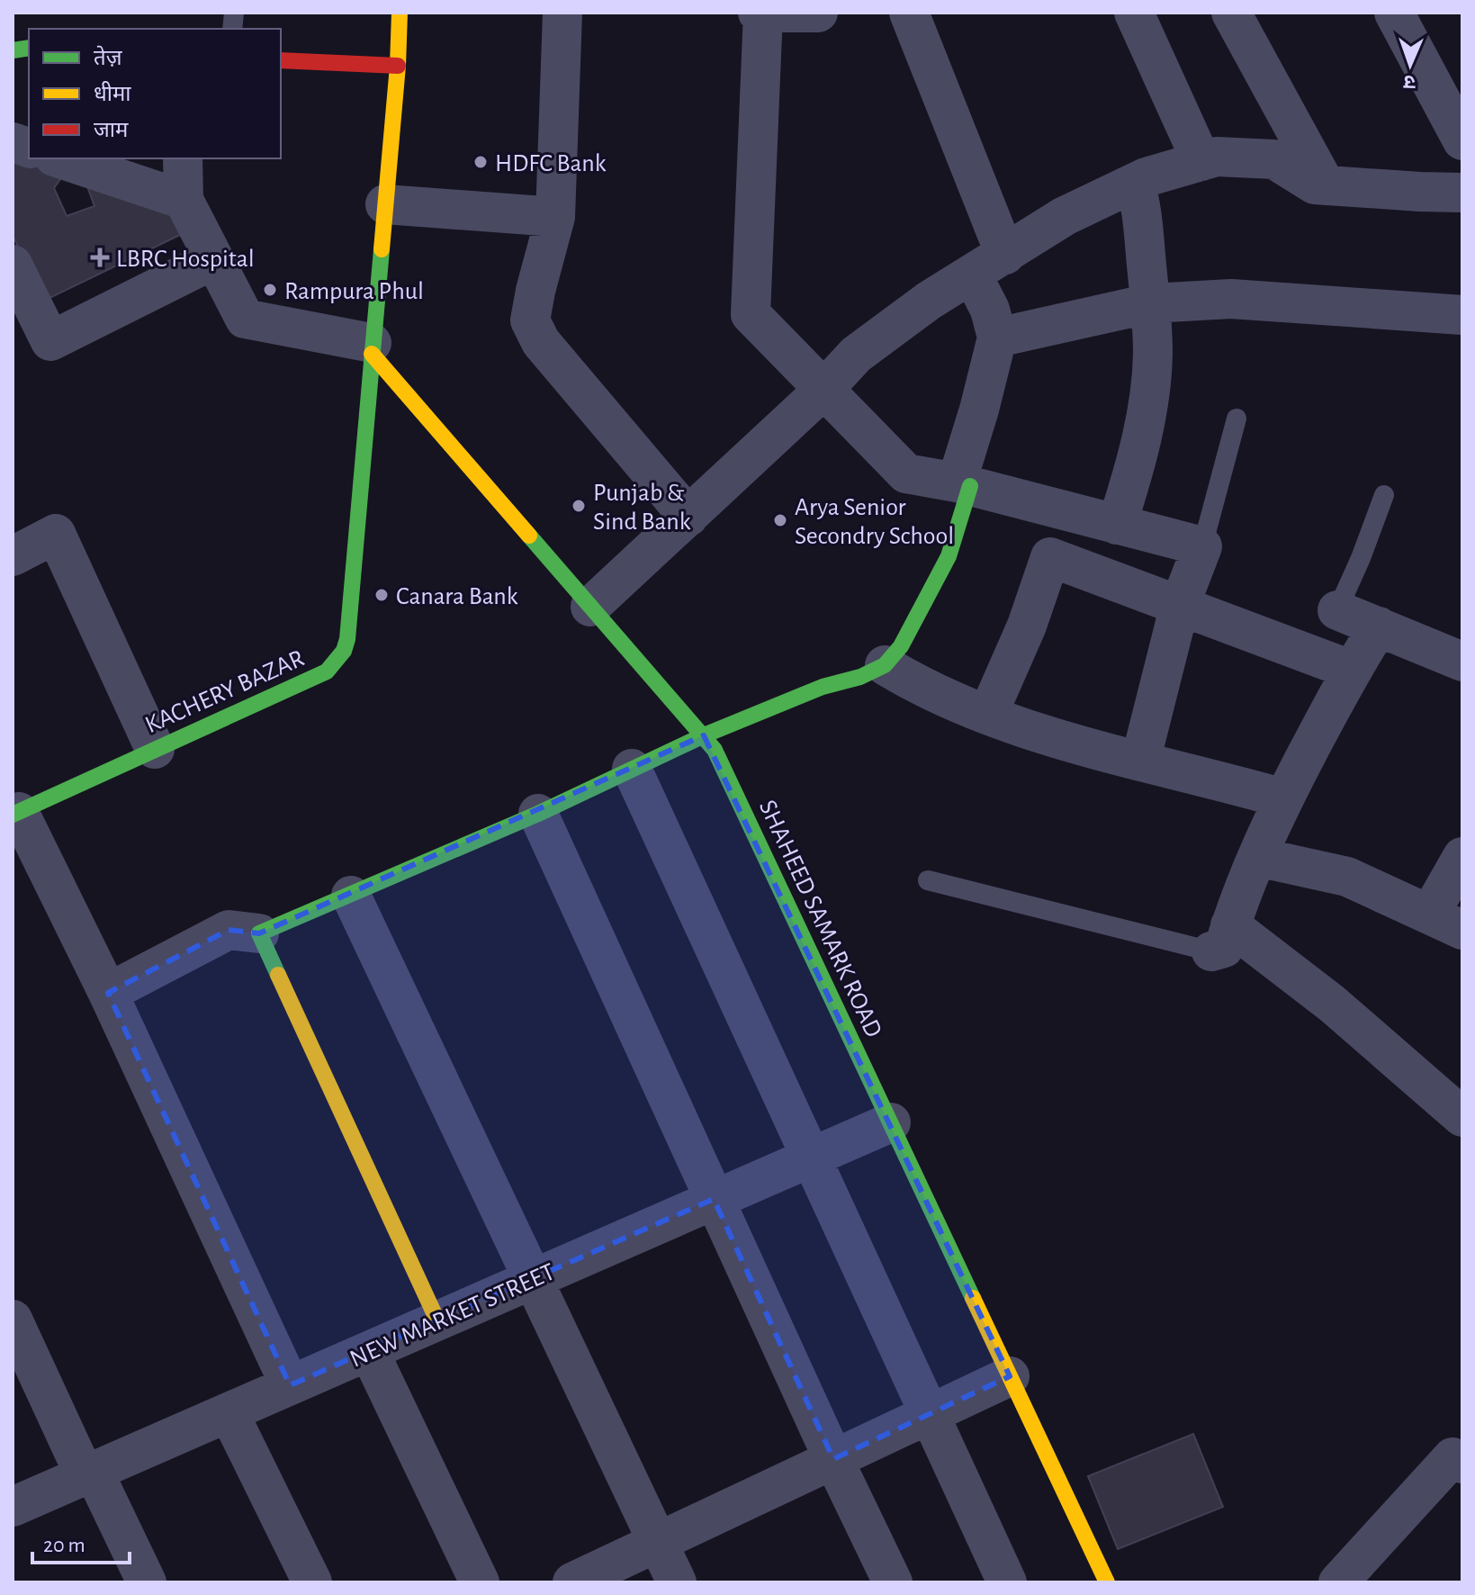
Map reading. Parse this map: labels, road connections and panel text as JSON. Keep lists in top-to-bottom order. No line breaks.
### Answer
{"streets":{"street":["KACHERY BAZAR","SHAHEED SAMARK ROAD","NEW MARKET STREET"]},"crossings":[["KACHERY BAZAR","SHAHEED SAMARK ROAD"],["SHAHEED SAMARK ROAD","NEW MARKET STREET"]],"places":{"other":["HDFC Bank","Rampura Phul","Punjab & Sind Bank","Arya Senior Secondry School","Canara Bank"],"health":["LBRC Hospital"]},"legend":["तेज़","धीमा","जाम"],"scale_bar":"20 m","north":"bottom"}
